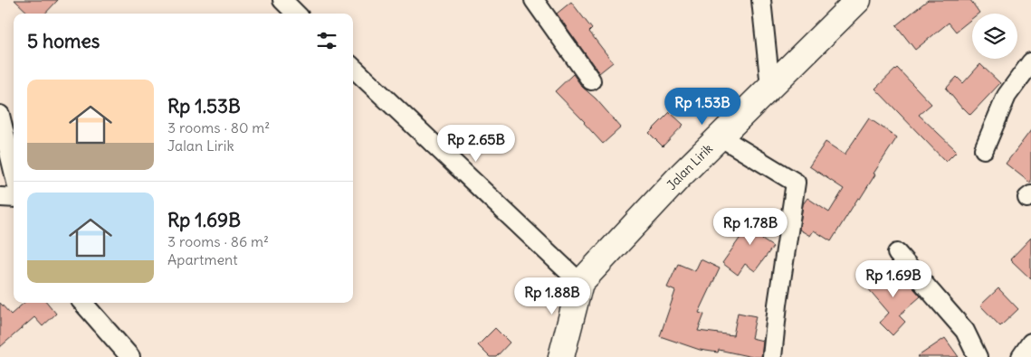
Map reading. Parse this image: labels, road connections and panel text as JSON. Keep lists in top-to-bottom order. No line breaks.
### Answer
{"streets":{"main road":["Jalan Lirik"]},"page":{"heading":"5 homes","list":[{"name":"Rp 1.53B","note":"3 rooms · 80 m² · Jalan Lirik"},{"name":"Rp 1.69B","note":"3 rooms · 86 m² · Apartment"}],"price":["Rp 1.53B","Rp 2.65B","Rp 1.78B","Rp 1.69B","Rp 1.88B"]}}
